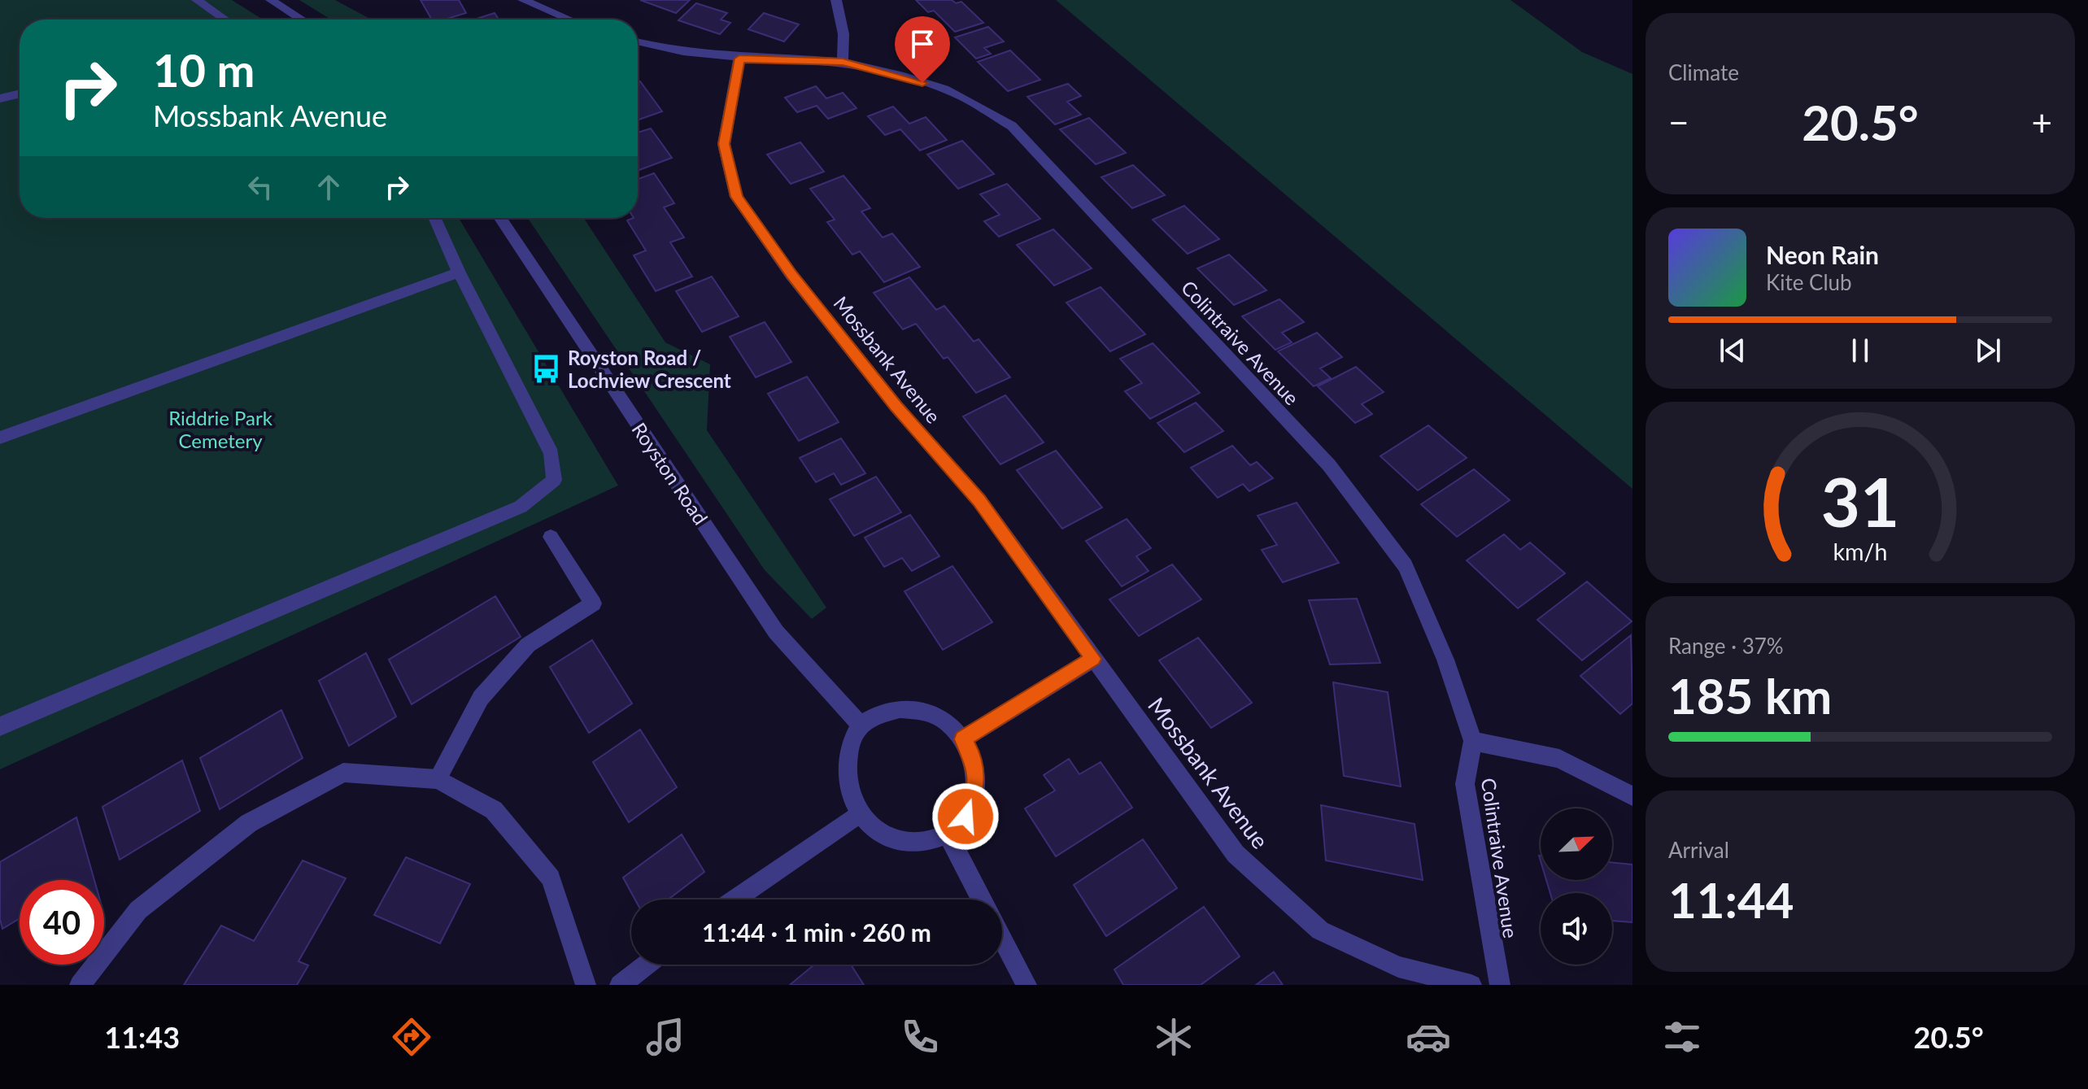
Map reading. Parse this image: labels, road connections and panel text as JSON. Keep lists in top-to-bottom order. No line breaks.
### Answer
{"streets":{"street":["Colintraive Avenue","Mossbank Avenue","Royston Road"]},"crossings":[["Colintraive Avenue","Mossbank Avenue"]],"parks":["Riddrie Park Cemetery"],"places":{"bus stop":["Royston Road / Lochview Crescent"]},"north":"top right","page":{"tile":["Climate",["Range · 37%","185 km"],["Arrival","11:44"]],"turn":["10 m","Mossbank Avenue"],"heat":["−","20.5°","+"],"song":["Neon Rain","Kite Club"],"limit":"40","trip":"11:44 · 1 min · 260 m","tabs":["11:43","20.5°"],"gauge":["31","km/h"]}}
